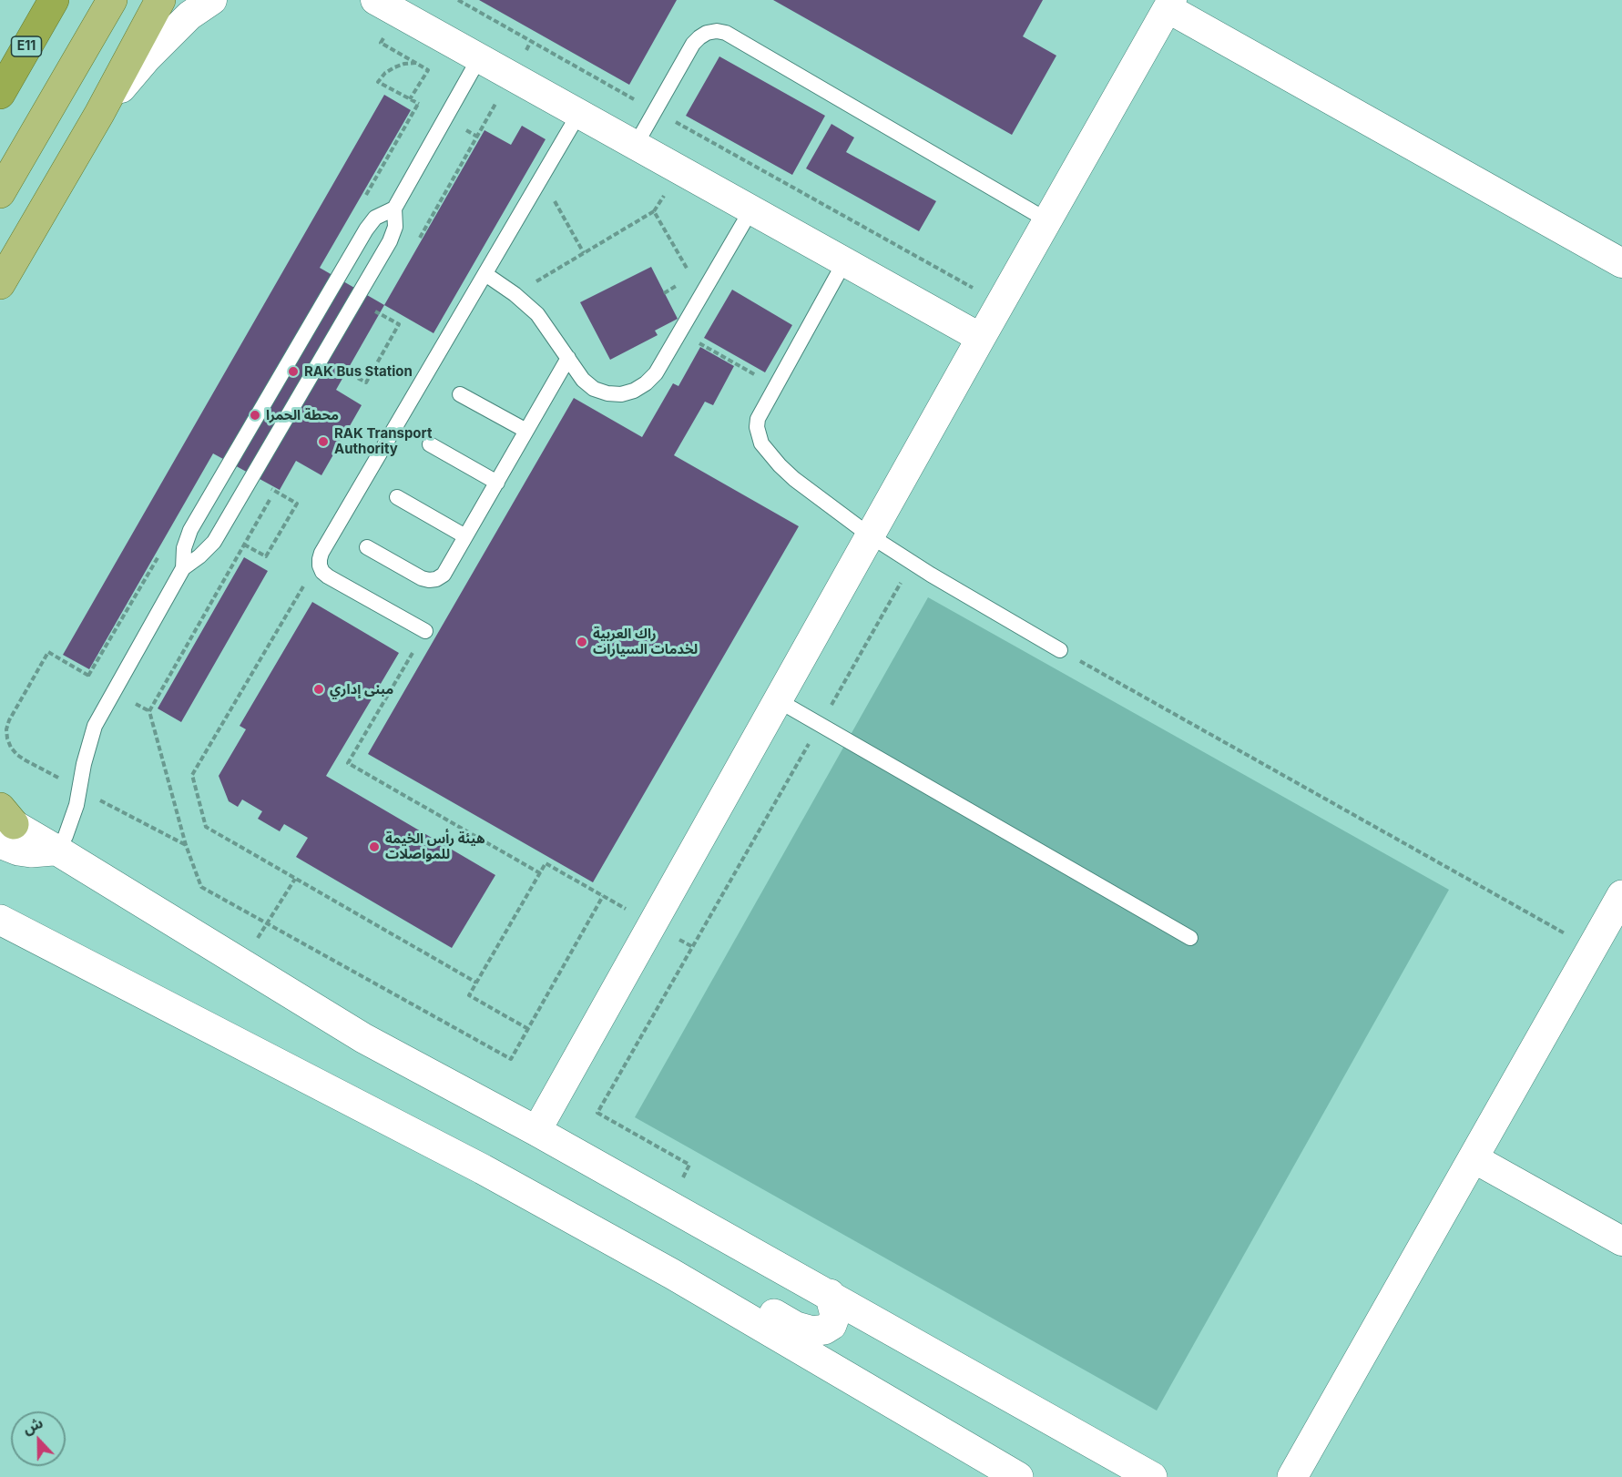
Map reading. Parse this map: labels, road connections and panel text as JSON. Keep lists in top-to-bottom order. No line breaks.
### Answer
{"streets":{"highway":["E11"]},"places":["RAK Bus Station","محطة الحمرا","RAK Transport Authority","راك العربية لخدمات السيارات","مبنى إداري","هيئة رأس الخيمة للمواصلات"],"north":"top"}
